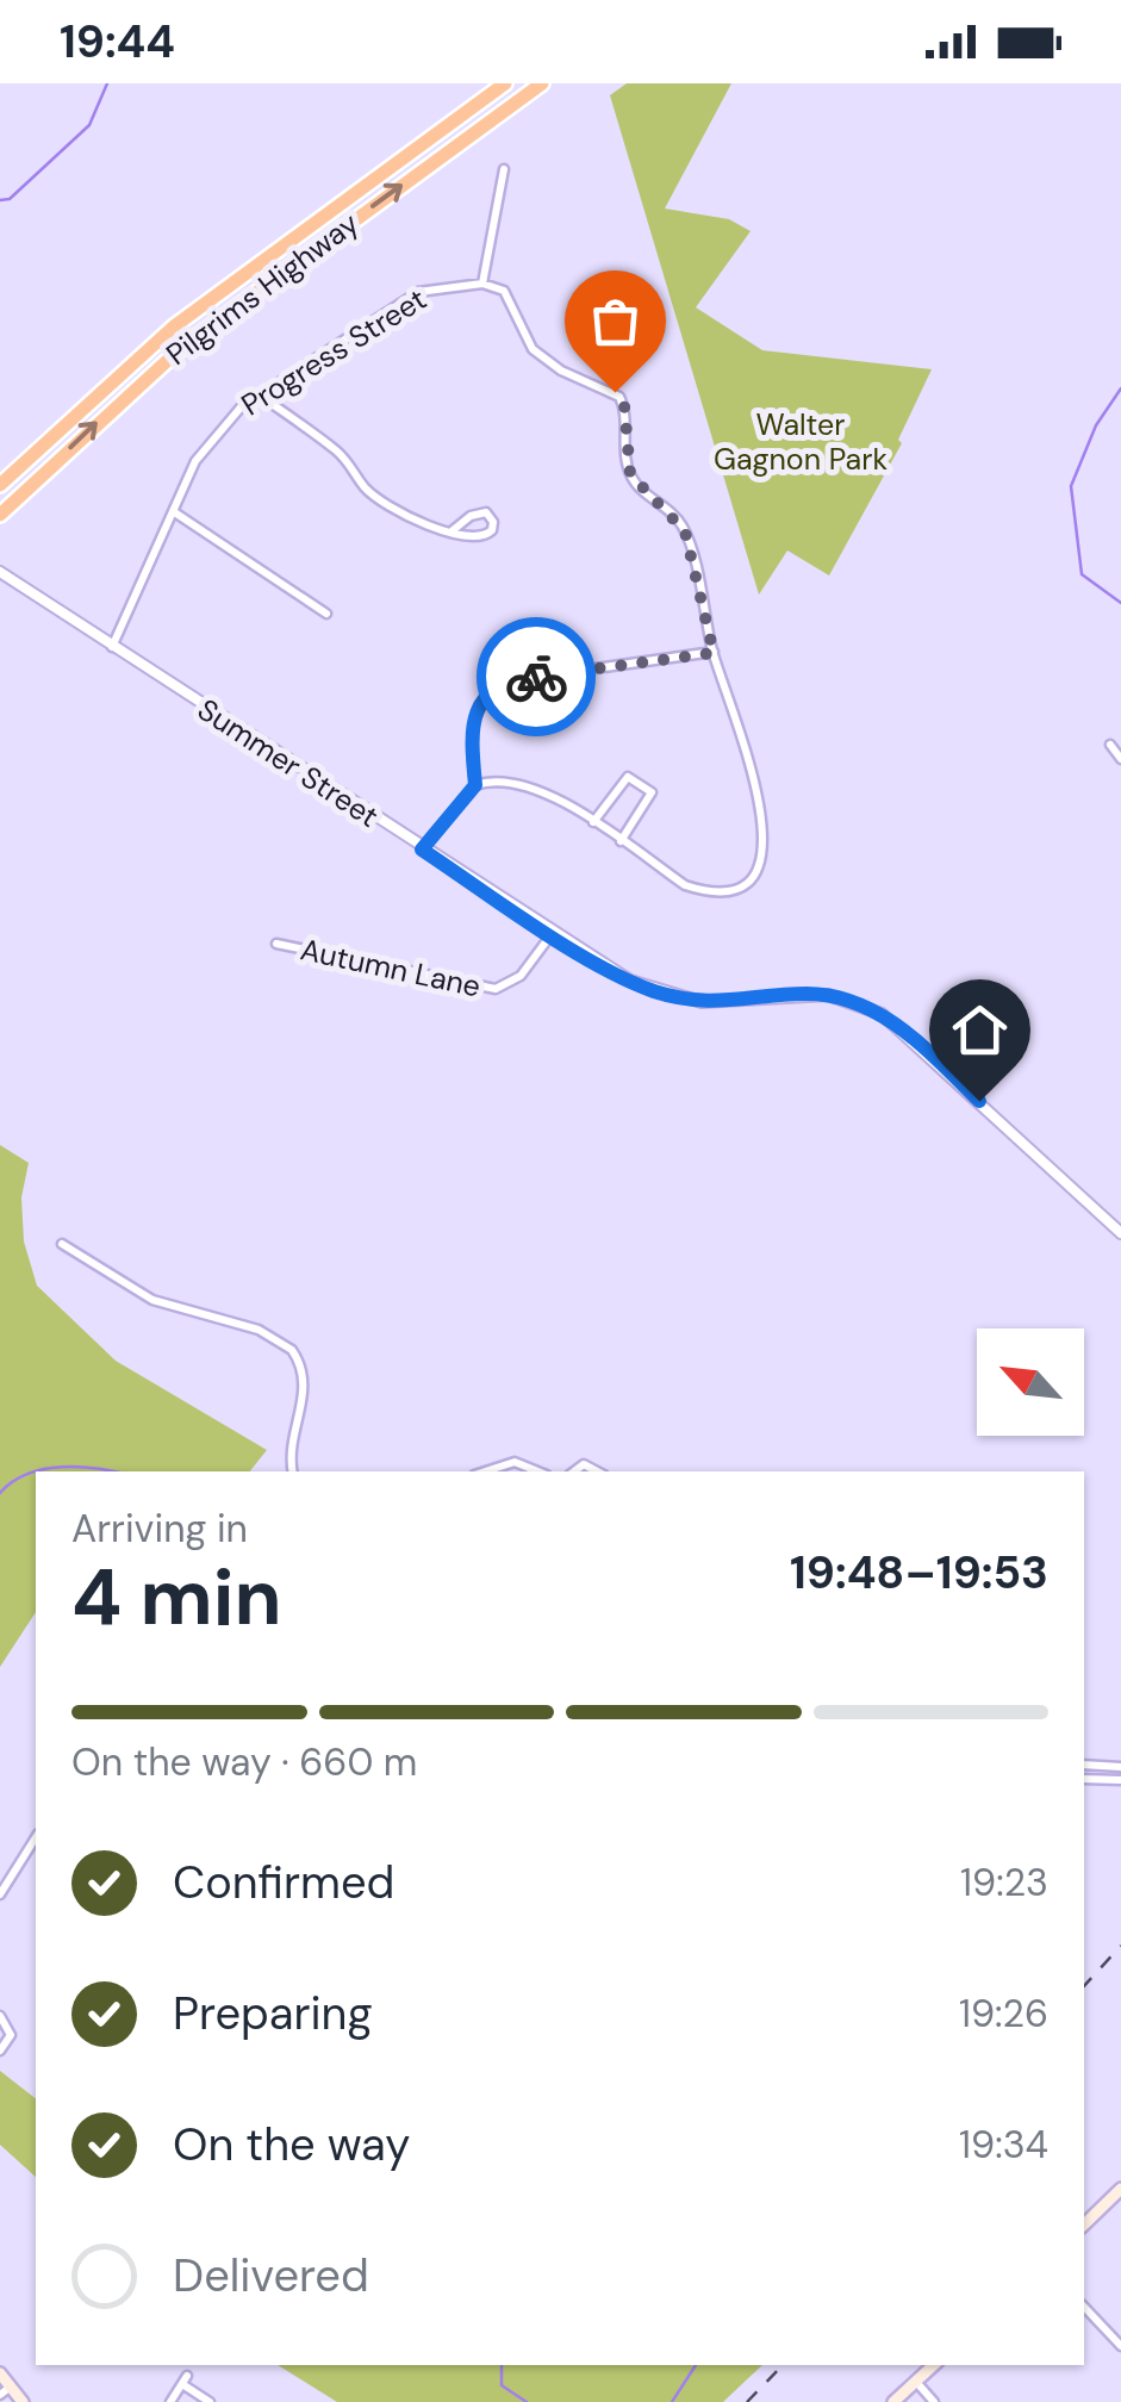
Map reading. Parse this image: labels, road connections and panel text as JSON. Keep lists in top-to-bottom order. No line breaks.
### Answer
{"streets":{"highway":["Pilgrims Highway"],"street":["Progress Street","Summer Street","Autumn Lane"]},"crossings":[["Progress Street","Summer Street"],["Summer Street","Autumn Lane"]],"parks":["Walter Gagnon Park"],"north":"top left","page":{"status":"19:44","heading":["4 min","Arriving in","19:48–19:53"],"bar":"On the way · 660 m","list":[["Confirmed","19:23"],["Preparing","19:26"],["On the way","19:34"],"Delivered"]}}
